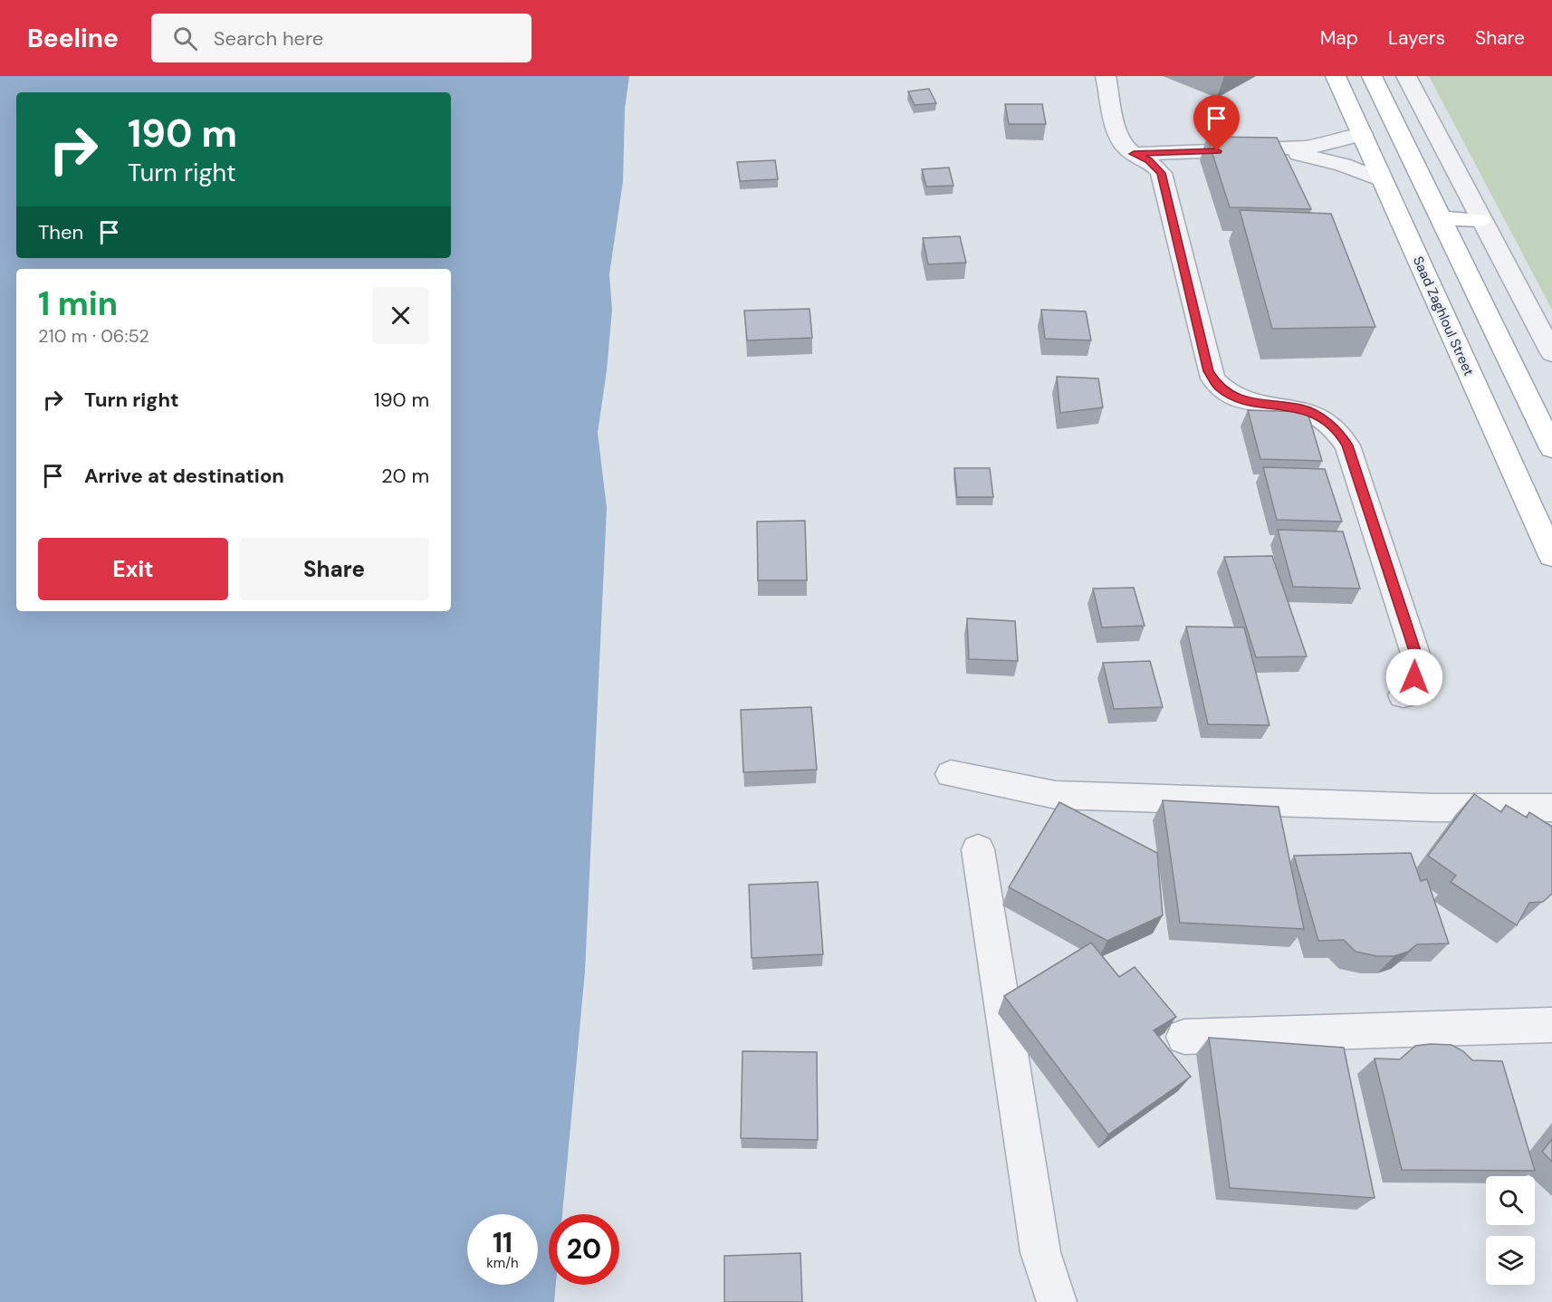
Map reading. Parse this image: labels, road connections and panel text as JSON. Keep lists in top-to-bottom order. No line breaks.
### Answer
{"streets":{"main road":["Saad Zaghloul Street"]},"page":{"header":"Beeline","search":"Search here","nav":["Map","Layers","Share"],"turn":["190 m","Turn right"],"then":"Then","heading":["1 min","210 m · 06:52"],"list":[{"name":"Turn right","value":"190 m"},{"name":"Arrive at destination","value":"20 m"}],"buttons":["Exit","Share"],"speed":"11 km/h","limit":"20"}}
